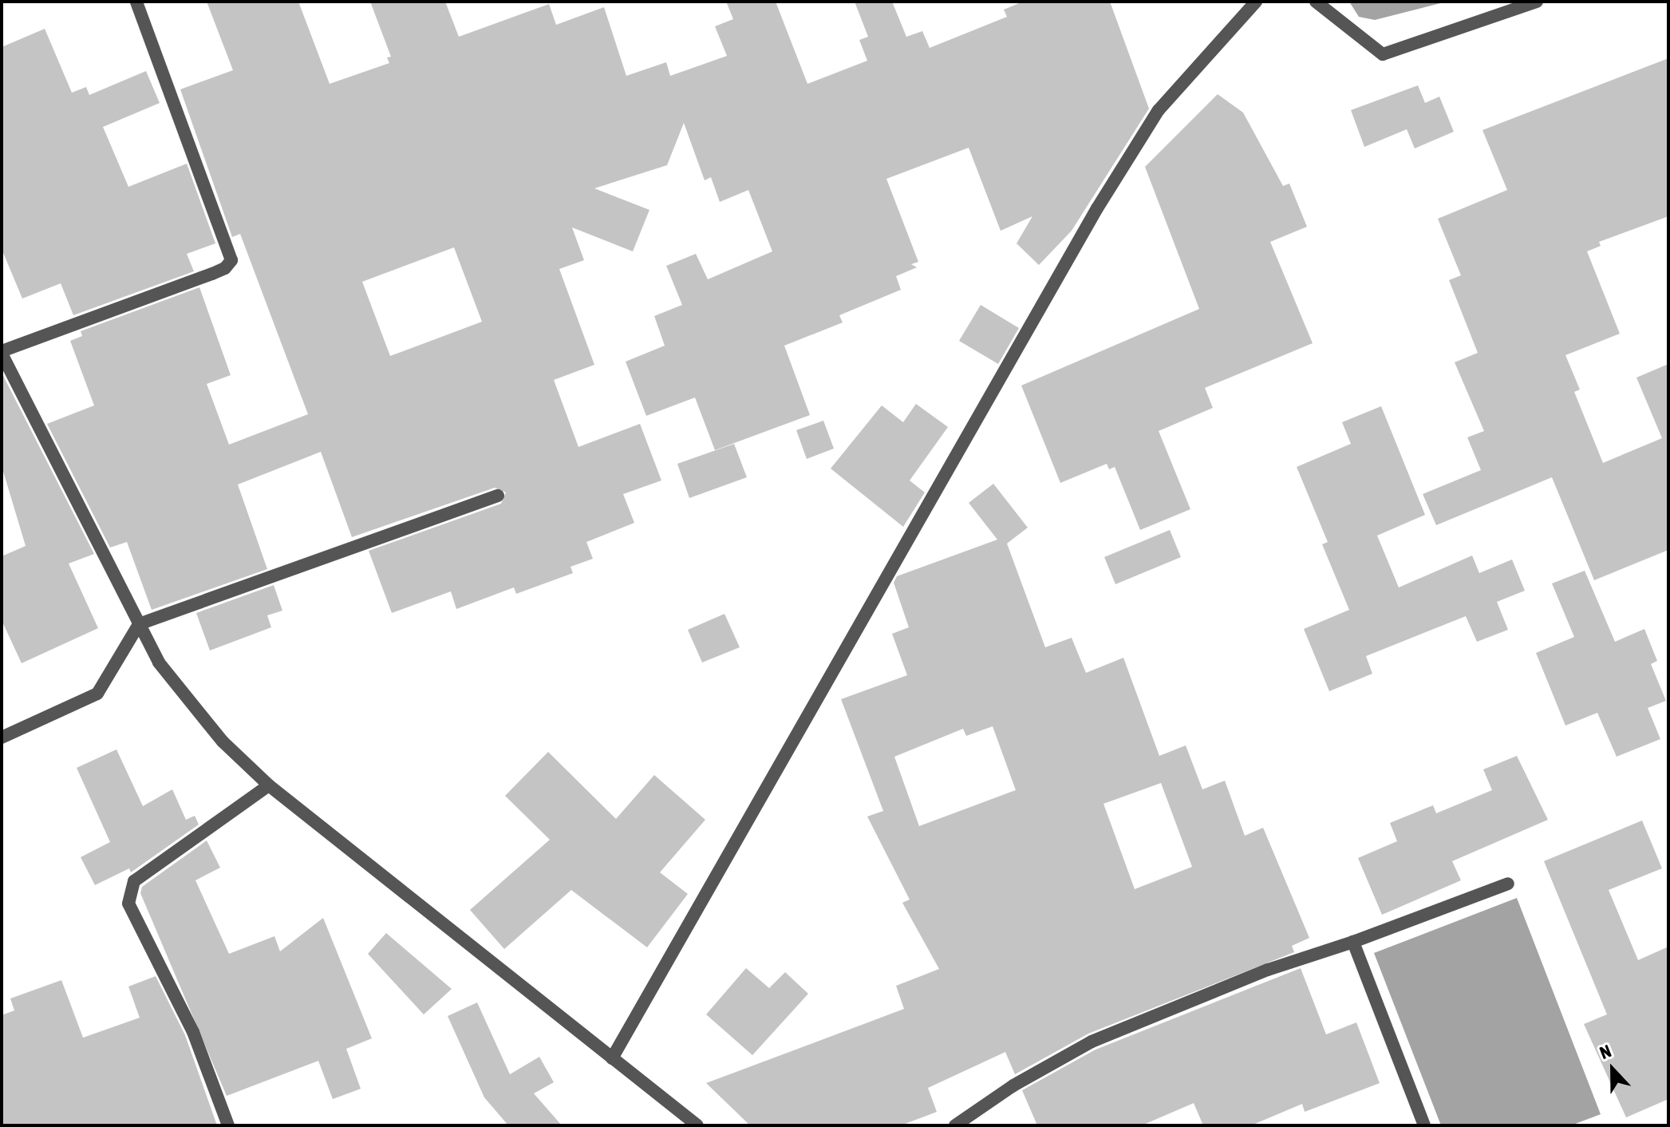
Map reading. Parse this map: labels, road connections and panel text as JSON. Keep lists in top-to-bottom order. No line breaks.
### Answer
{"north":"top"}
